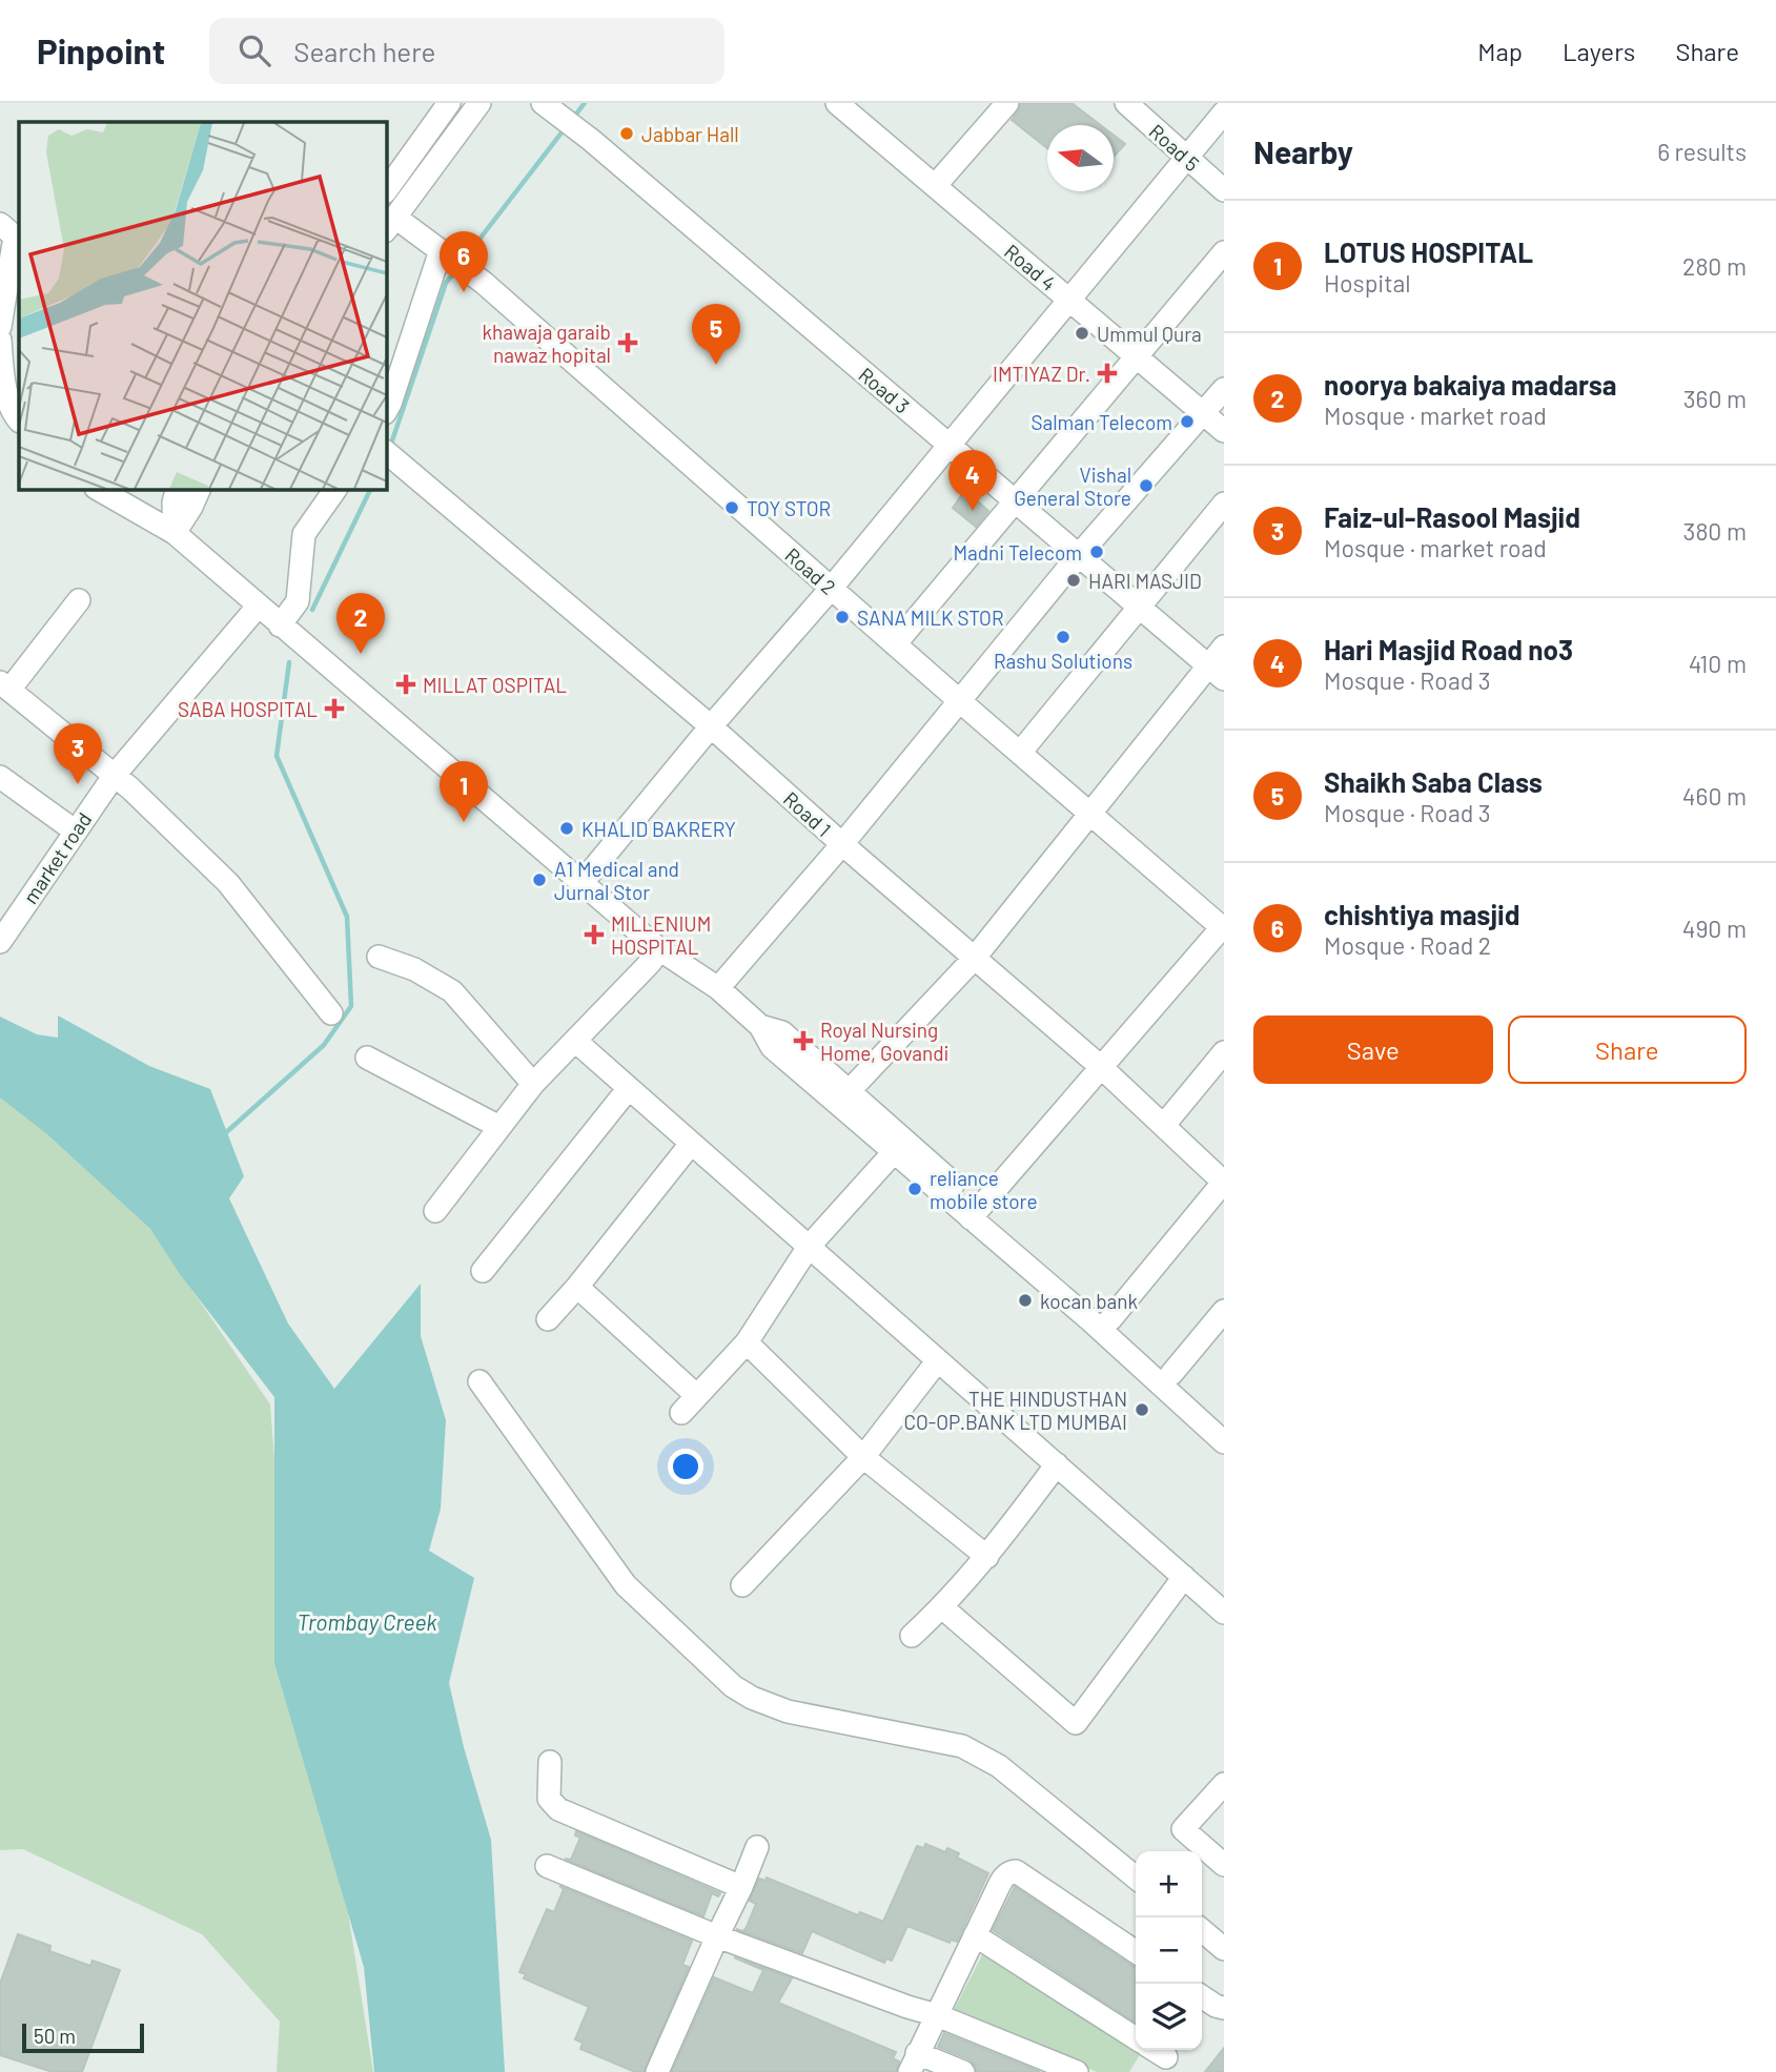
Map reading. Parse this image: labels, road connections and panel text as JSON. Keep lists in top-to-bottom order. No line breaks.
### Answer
{"streets":{"street":["Road 5","Road 4","Road 3","Road 2","Road 1","market road"]},"water":["Trombay Creek"],"places":{"other":["Jabbar Hall","Ummul Qura","Salman Telecom","Vishal General Store","TOY STOR","Madni Telecom","HARI MASJID","SANA MILK STOR","Rashu Solutions","KHALID BAKRERY","A1 Medical and Jurnal Stor","reliance mobile store","kocan bank","THE HINDUSTHAN CO-OP.BANK LTD MUMBAI"],"health":["khawaja garaib nawaz hopital","IMTIYAZ Dr.","MILLAT OSPITAL","SABA HOSPITAL","MILLENIUM HOSPITAL","Royal Nursing Home, Govandi"]},"scale_bar":"50 m","north":"left","page":{"header":"Pinpoint","search":"Search here","nav":["Map","Layers","Share"],"heading":["Nearby","6 results"],"list":[{"mark":"1","name":"LOTUS HOSPITAL","note":"Hospital","value":"280 m"},{"mark":"2","name":"noorya bakaiya madarsa","note":"Mosque · market road","value":"360 m"},{"mark":"3","name":"Faiz-ul-Rasool Masjid","note":"Mosque · market road","value":"380 m"},{"mark":"4","name":"Hari Masjid Road no3","note":"Mosque · Road 3","value":"410 m"},{"mark":"5","name":"Shaikh Saba Class","note":"Mosque · Road 3","value":"460 m"},{"mark":"6","name":"chishtiya masjid","note":"Mosque · Road 2","value":"490 m"}],"pins":["6","5","4","2","3","1"],"buttons":["Save","Share"],"map_buttons":["+","−"],"scale":"50 m"}}
